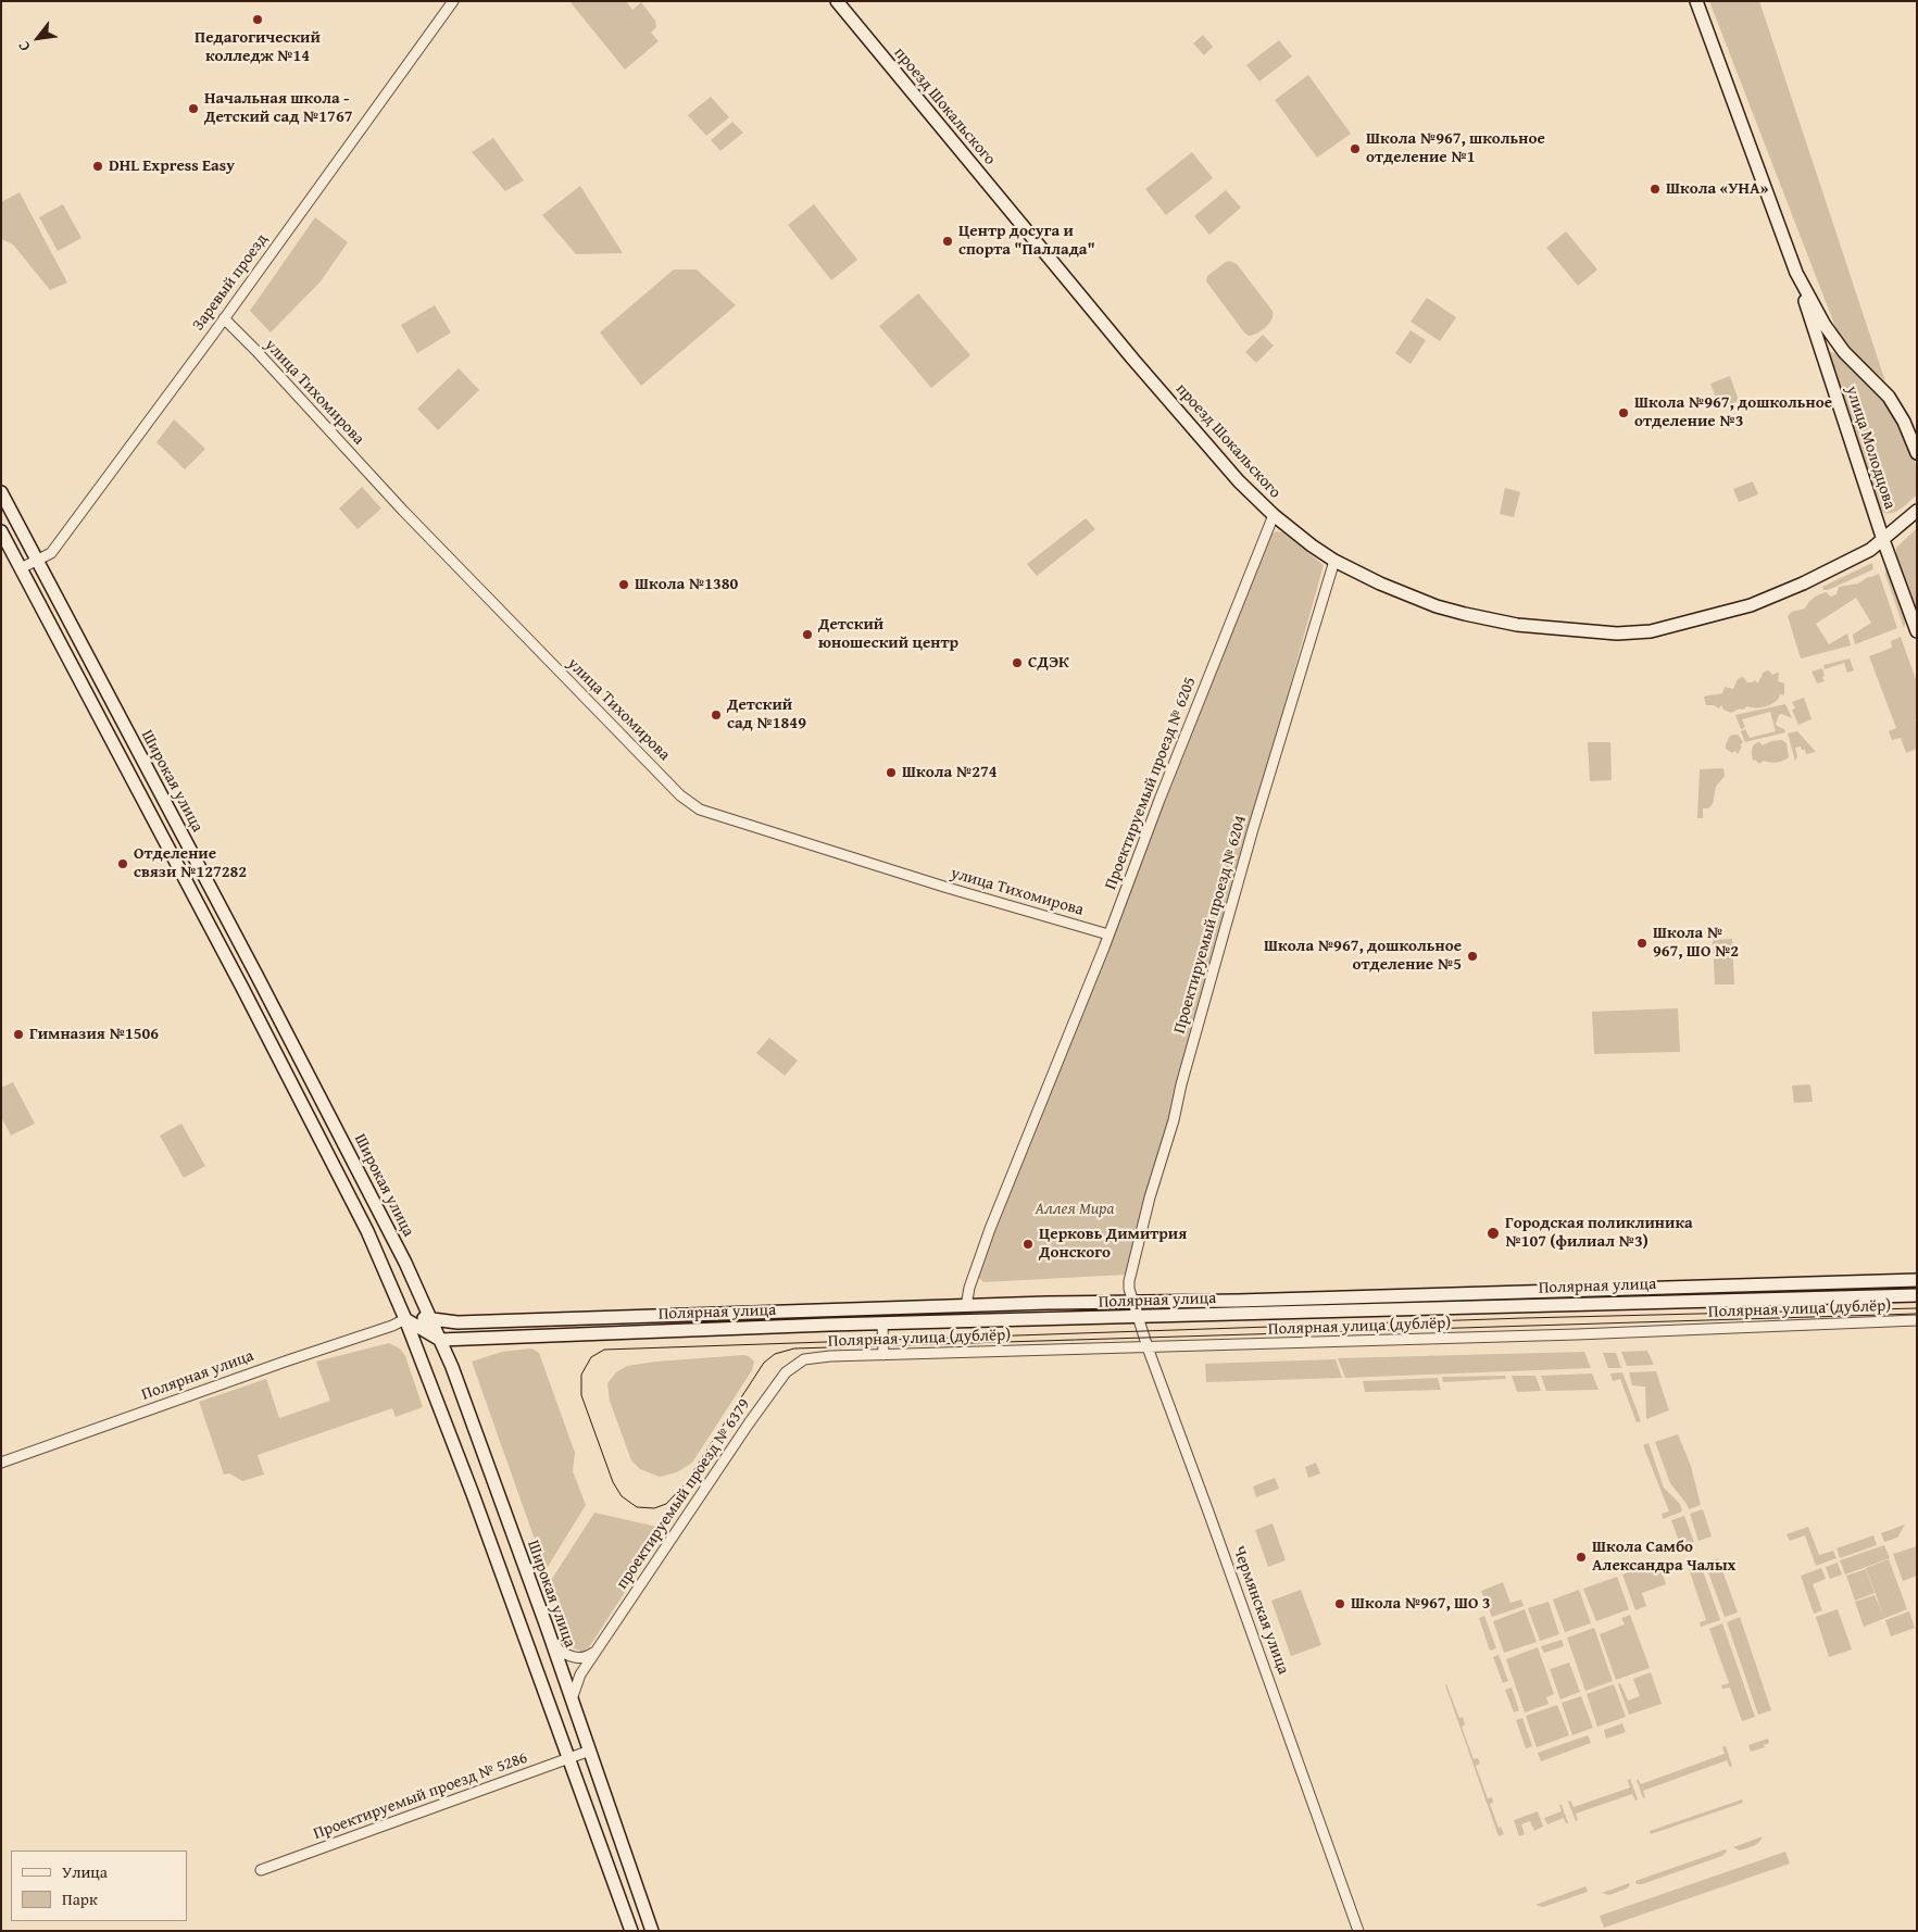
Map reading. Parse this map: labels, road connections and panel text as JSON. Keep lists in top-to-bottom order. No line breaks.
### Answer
{"streets":{"main road":["проезд Шокальского","улица Молодцова","Широкая улица","Полярная улица"],"street":["Заревый проезд","улица Тихомирова","Проектируемый проезд № 6205","Проектируемый проезд № 6204","Полярная улица (дублёр)","проектируемый проезд № 6379","Чермянская улица","Проектируемый проезд № 5286"]},"crossings":[["проезд Шокальского","улица Молодцова"],["проезд Шокальского","Проектируемый проезд № 6205"],["проезд Шокальского","Проектируемый проезд № 6204"],["Заревый проезд","улица Тихомирова"],["Заревый проезд","Широкая улица"],["улица Тихомирова","Проектируемый проезд № 6205"],["Широкая улица","Полярная улица"],["Широкая улица","проектируемый проезд № 6379"],["Широкая улица","Проектируемый проезд № 5286"],["Проектируемый проезд № 6205","Полярная улица"],["Проектируемый проезд № 6204","Полярная улица"],["Проектируемый проезд № 6204","Чермянская улица"],["Полярная улица","Чермянская улица"],["Полярная улица (дублёр)","проектируемый проезд № 6379"],["Полярная улица (дублёр)","Чермянская улица"]],"parks":["Аллея Мира"],"places":["Педагогический колледж №14","Начальная школа - Детский сад №1767","Школа №967, школьное отделение №1","DHL Express Easy","Школа «УНА»","Центр досуга и спорта \"Паллада\"","Школа №967, дошкольное отделение №3","Школа №1380","Детский юношеский центр","СДЭК","Детский сад №1849","Школа №274","Отделение связи №127282","Школа № 967, ШО №2","Школа №967, дошкольное отделение №5","Гимназия №1506","Городская поликлиника №107 (филиал №3)","Церковь Димитрия Донского","Школа Самбо Александра Чалых","Школа №967, ШО 3"],"legend":["Улица","Парк"],"north":"bottom left"}
